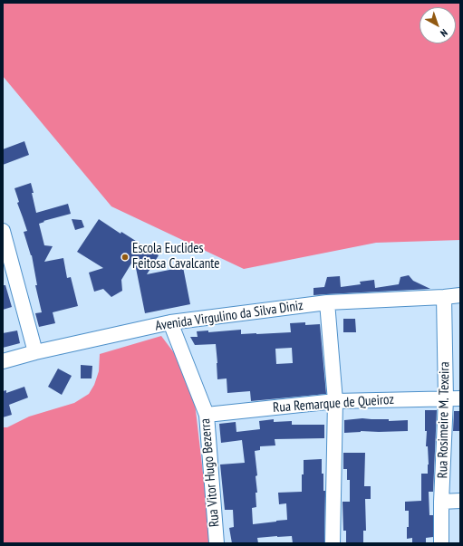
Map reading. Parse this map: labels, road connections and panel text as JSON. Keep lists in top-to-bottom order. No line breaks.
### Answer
{"streets":{"street":["Avenida Virgulino da Silva Diniz","Rua Remarque de Queiroz","Rua Rosimeire M. Texeira","Rua Vitor Hugo Bezerra"]},"crossings":[["Avenida Virgulino da Silva Diniz","Rua Rosimeire M. Texeira"],["Avenida Virgulino da Silva Diniz","Rua Vitor Hugo Bezerra"],["Rua Remarque de Queiroz","Rua Rosimeire M. Texeira"],["Rua Remarque de Queiroz","Rua Vitor Hugo Bezerra"]],"places":["Escola Euclides Feitosa Cavalcante"],"north":"bottom right"}
